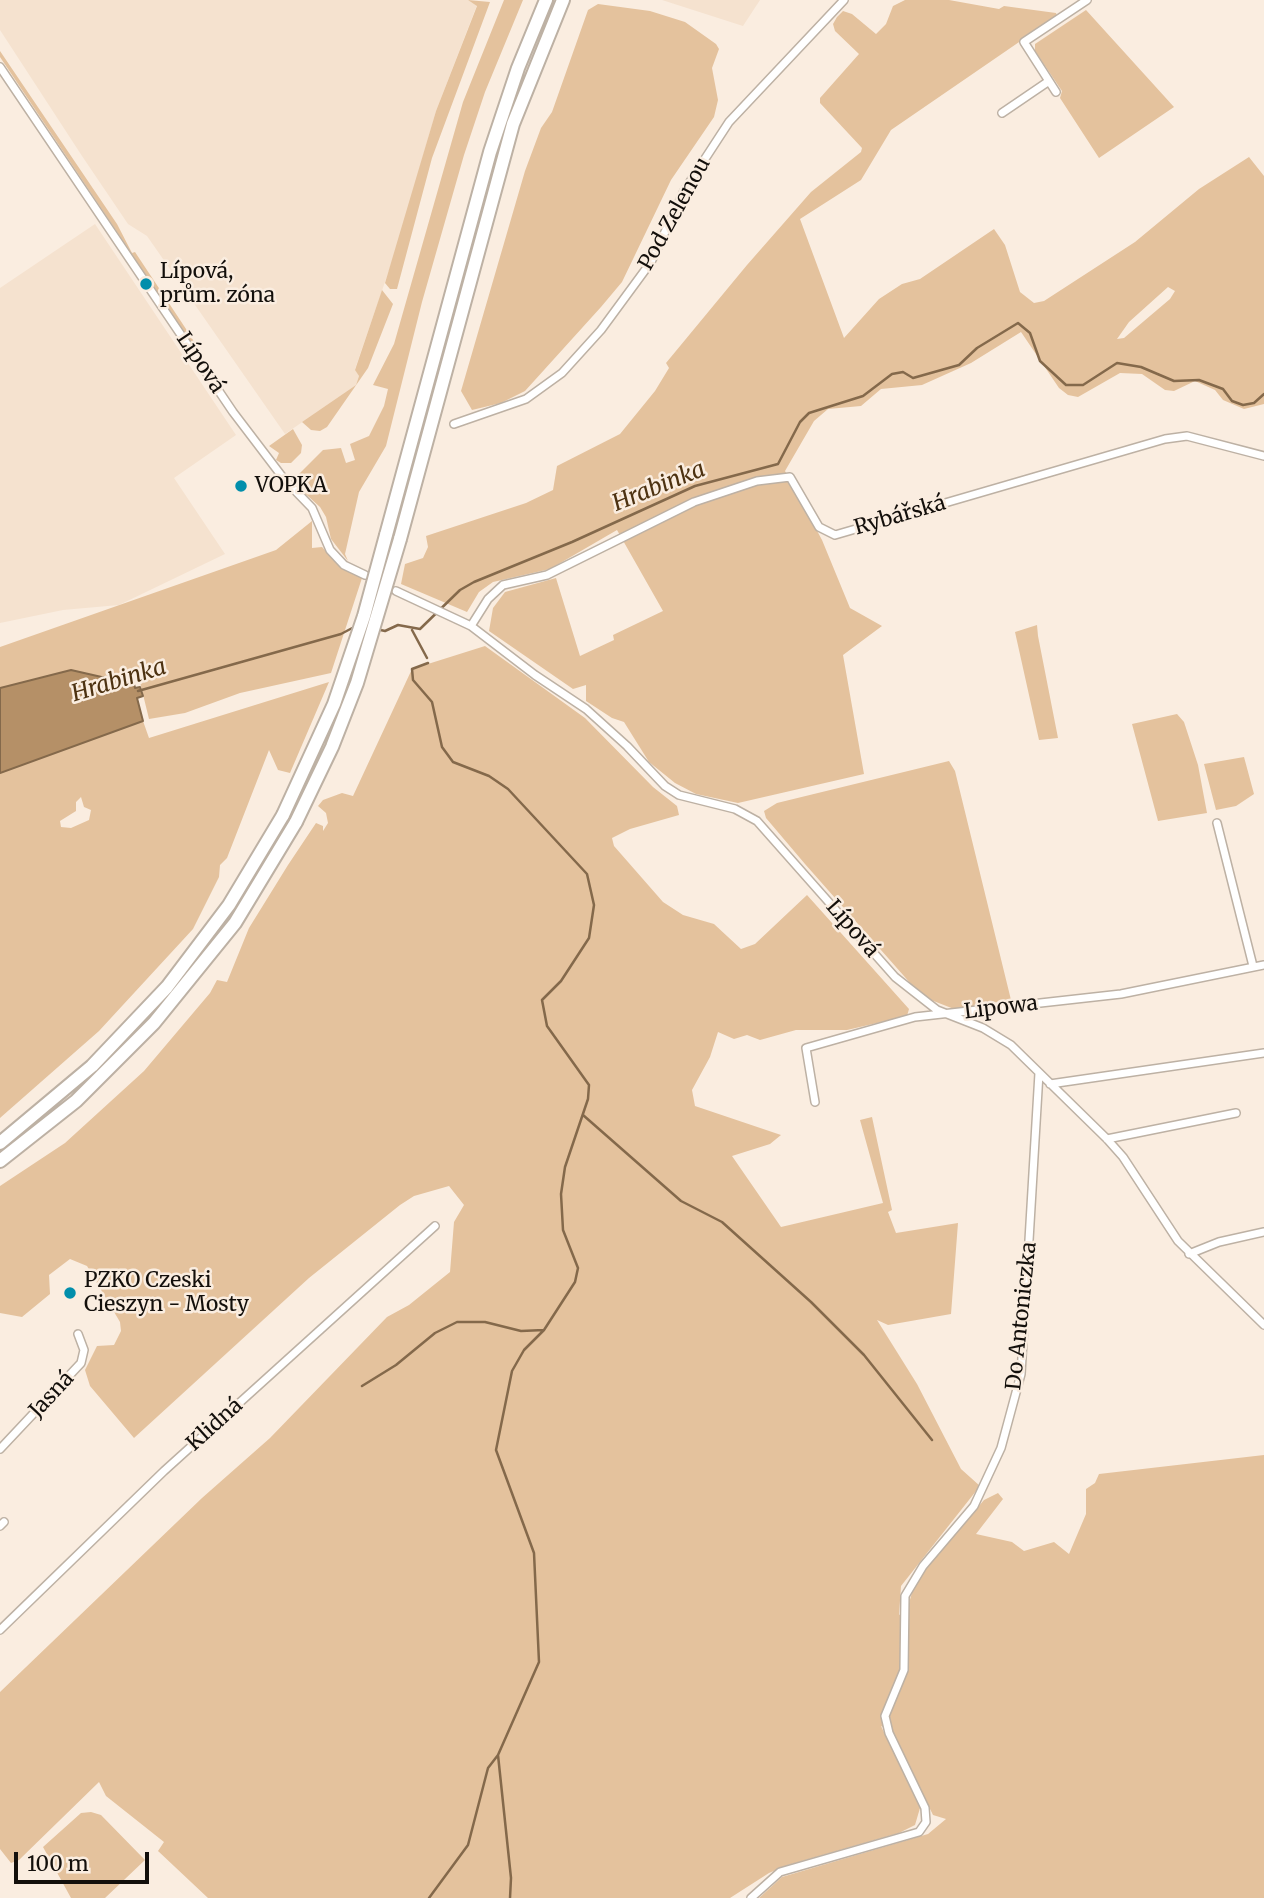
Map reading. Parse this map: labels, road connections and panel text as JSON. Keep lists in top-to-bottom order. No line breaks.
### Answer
{"streets":{"street":["Pod Zelenou","Lípová","Rybářská","Lipowa","Do Antoniczka","Jasná","Klidná"]},"crossings":[["Lípová","Rybářská"],["Lípová","Lipowa"],["Lípová","Do Antoniczka"]],"water":["Hrabinka"],"places":["Lípová, prům. zóna","VOPKA","PZKO Czeski Cieszyn - Mosty"],"scale_bar":"100 m"}
